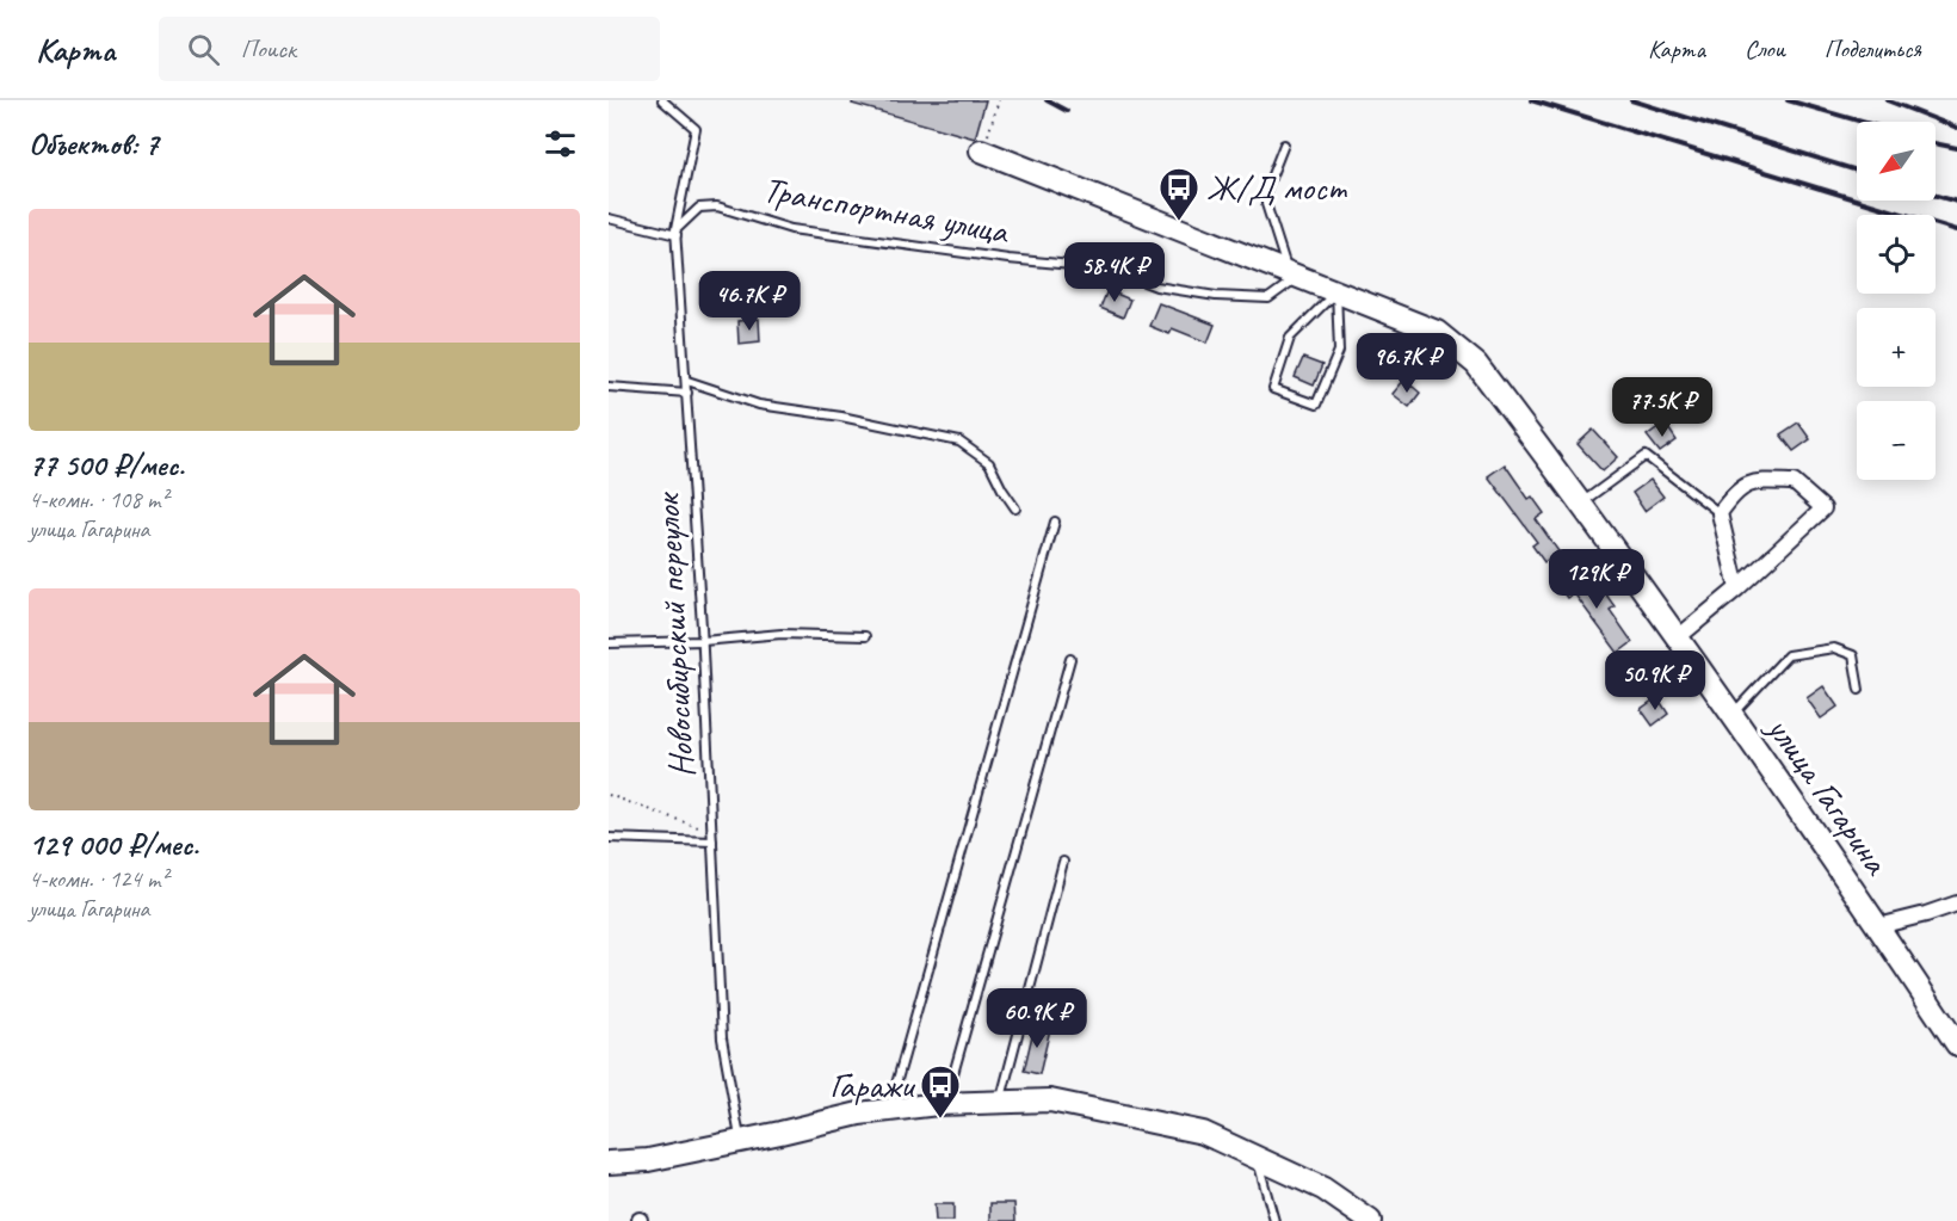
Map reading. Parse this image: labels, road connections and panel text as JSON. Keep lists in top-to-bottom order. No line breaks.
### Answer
{"streets":{"street":["улица Гагарина"],"lane":["Транспортная улица","Новосибирский переулок"]},"crossings":[["Транспортная улица","Новосибирский переулок"],["Транспортная улица","улица Гагарина"]],"places":{"bus stop":["Ж/Д мост","Гаражи"]},"north":"bottom left","page":{"header":"Карта","search":"Поиск","nav":["Карта","Слои","Поделиться"],"heading":"Объектов: 7","map_buttons":["+","−"],"list":[{"name":"77 500 ₽/мес.","note":"4-комн. · 108 m² · улица Гагарина"},{"name":"129 000 ₽/мес.","note":"4-комн. · 124 m² · улица Гагарина"}],"price":["58.4K ₽","46.7K ₽","96.7K ₽","77.5K ₽","129K ₽","50.9K ₽","60.9K ₽"]}}
